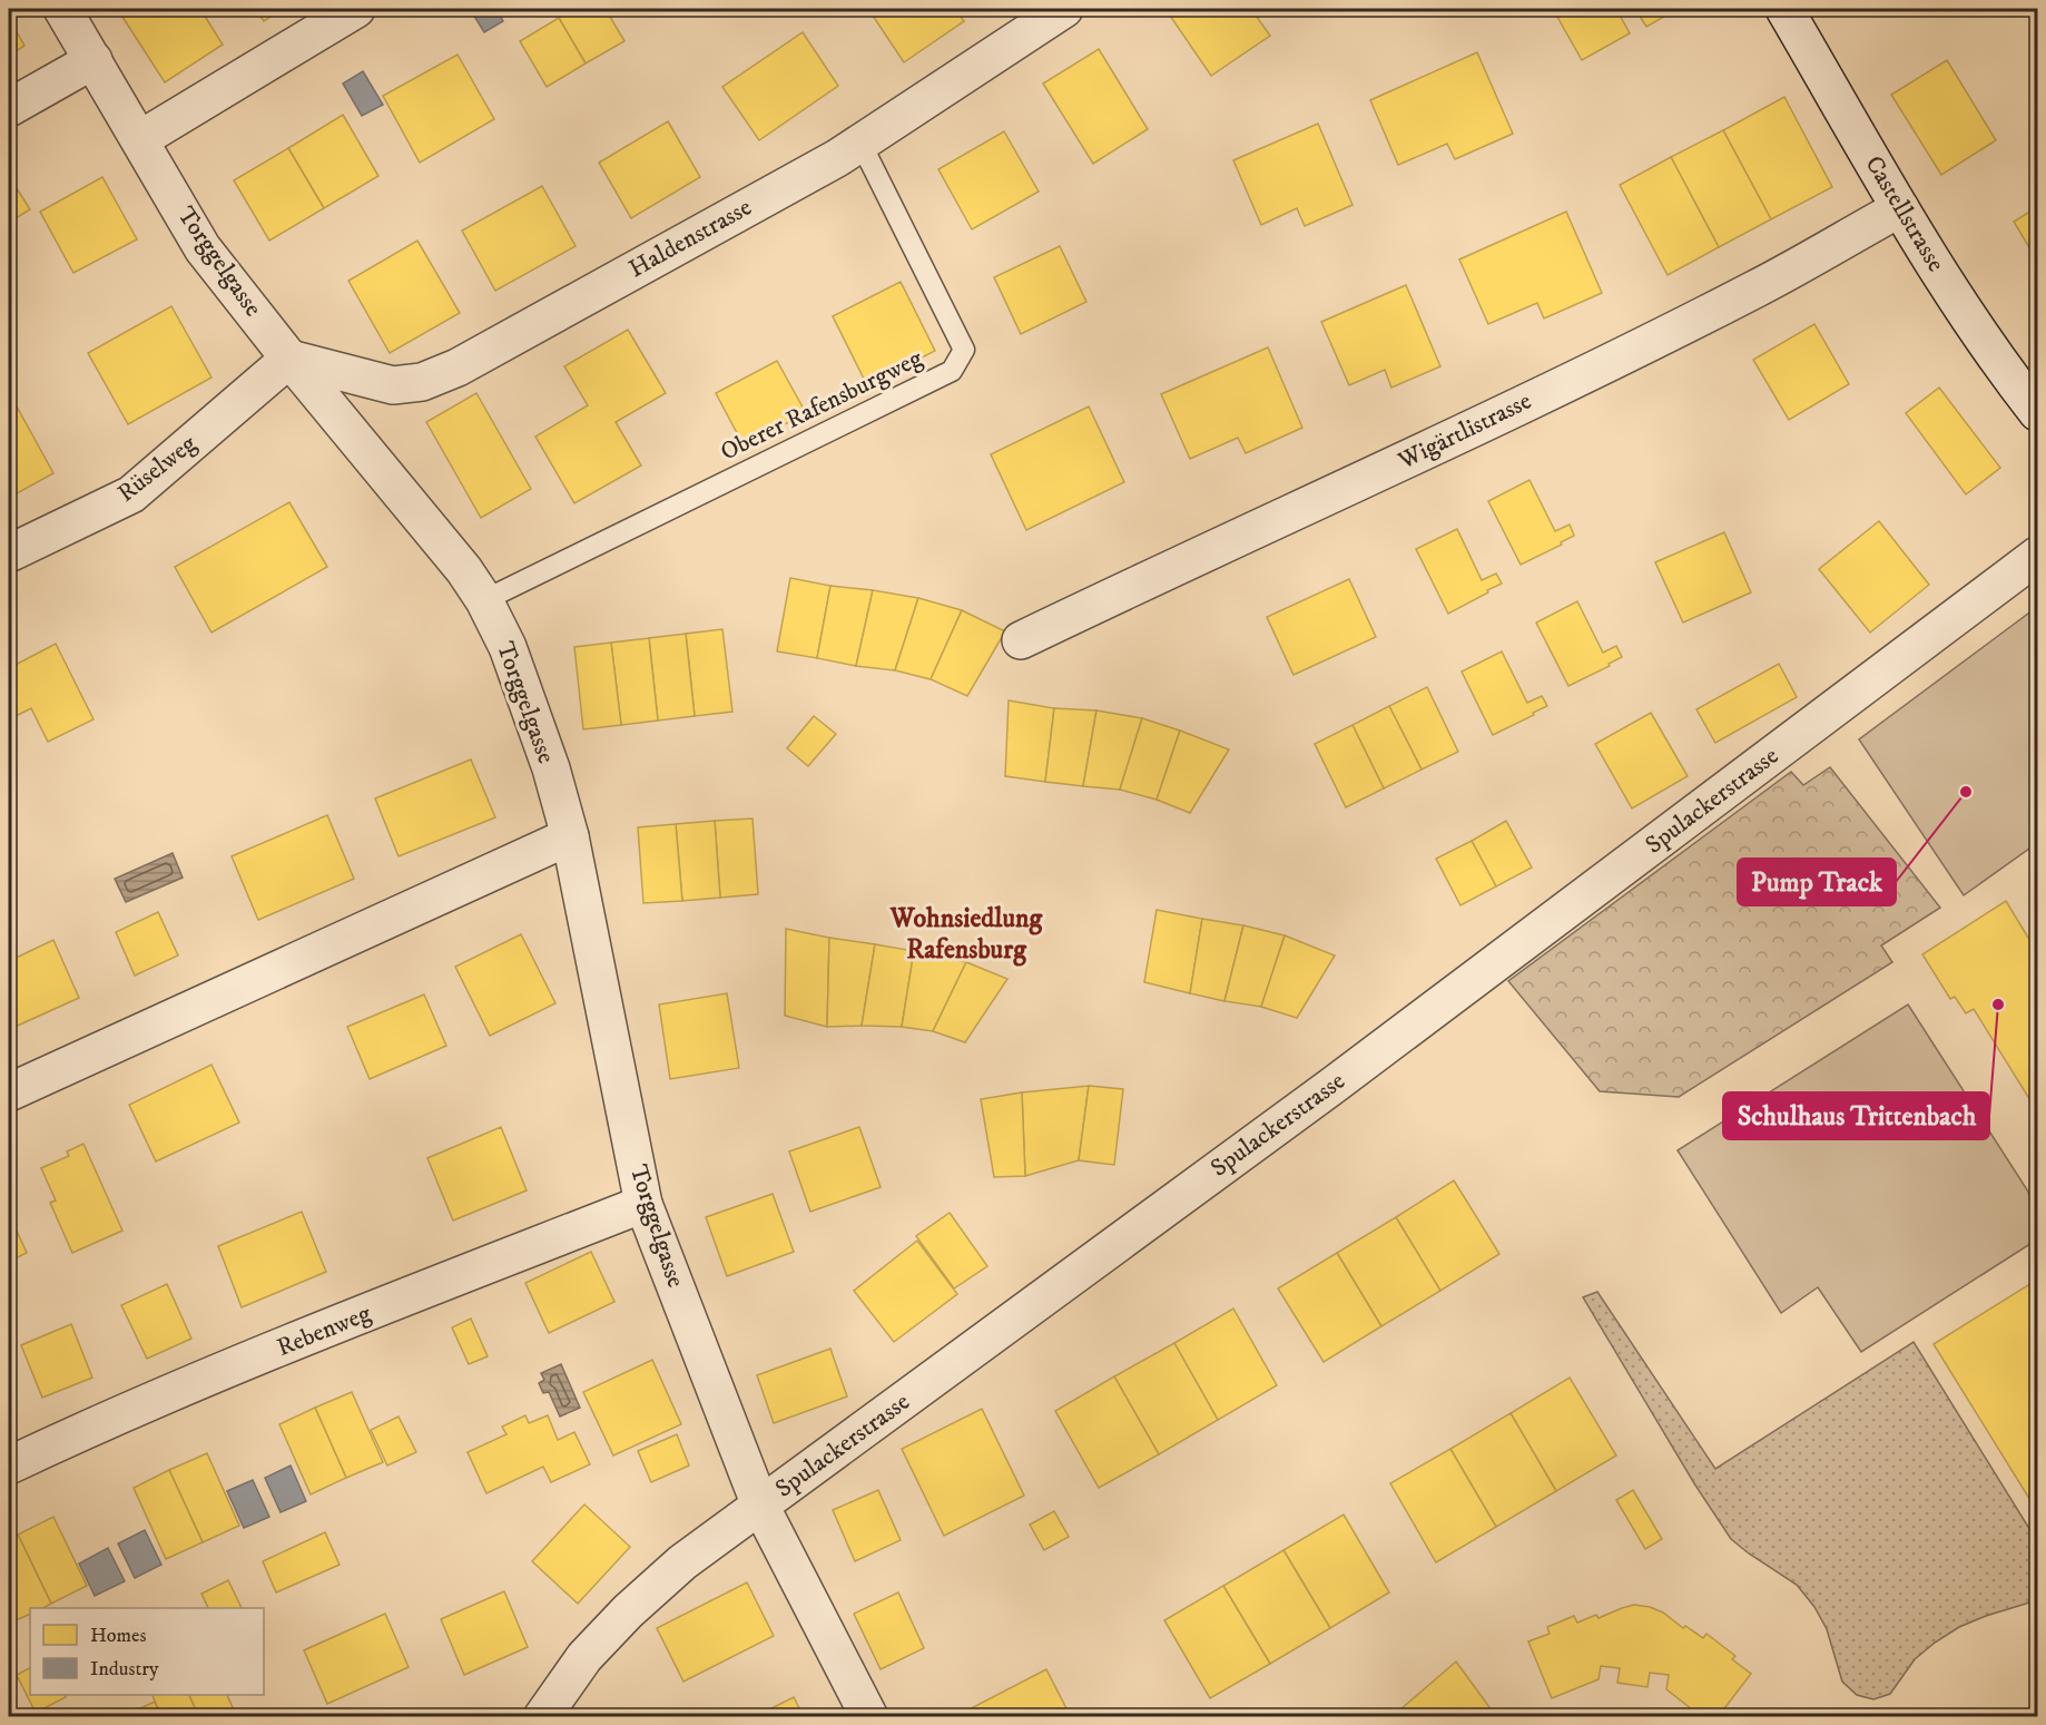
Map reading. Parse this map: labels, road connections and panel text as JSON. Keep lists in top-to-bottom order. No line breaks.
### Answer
{"streets":{"street":["Castellstrasse","Haldenstrasse","Torggelgasse","Wigärtlistrasse","Rüselweg","Spulackerstrasse","Rebenweg"],"lane":["Oberer Rafensburgweg"]},"crossings":[["Castellstrasse","Wigärtlistrasse"],["Haldenstrasse","Torggelgasse"],["Haldenstrasse","Oberer Rafensburgweg"],["Haldenstrasse","Rüselweg"],["Torggelgasse","Oberer Rafensburgweg"],["Torggelgasse","Rüselweg"],["Torggelgasse","Spulackerstrasse"],["Torggelgasse","Rebenweg"]],"districts":["Wohnsiedlung Rafensburg"],"places":["Pump Track","Schulhaus Trittenbach"],"legend":["Homes","Industry"]}
